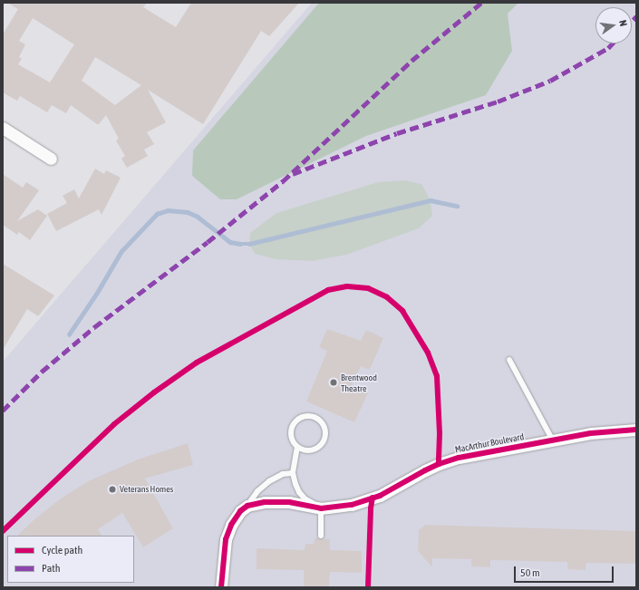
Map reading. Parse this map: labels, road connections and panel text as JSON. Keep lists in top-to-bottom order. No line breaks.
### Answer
{"streets":{"street":["MacArthur Boulevard"]},"places":["Brentwood Theatre","Veterans Homes"],"legend":["Cycle path","Path"],"scale_bar":"50 m","north":"right"}
